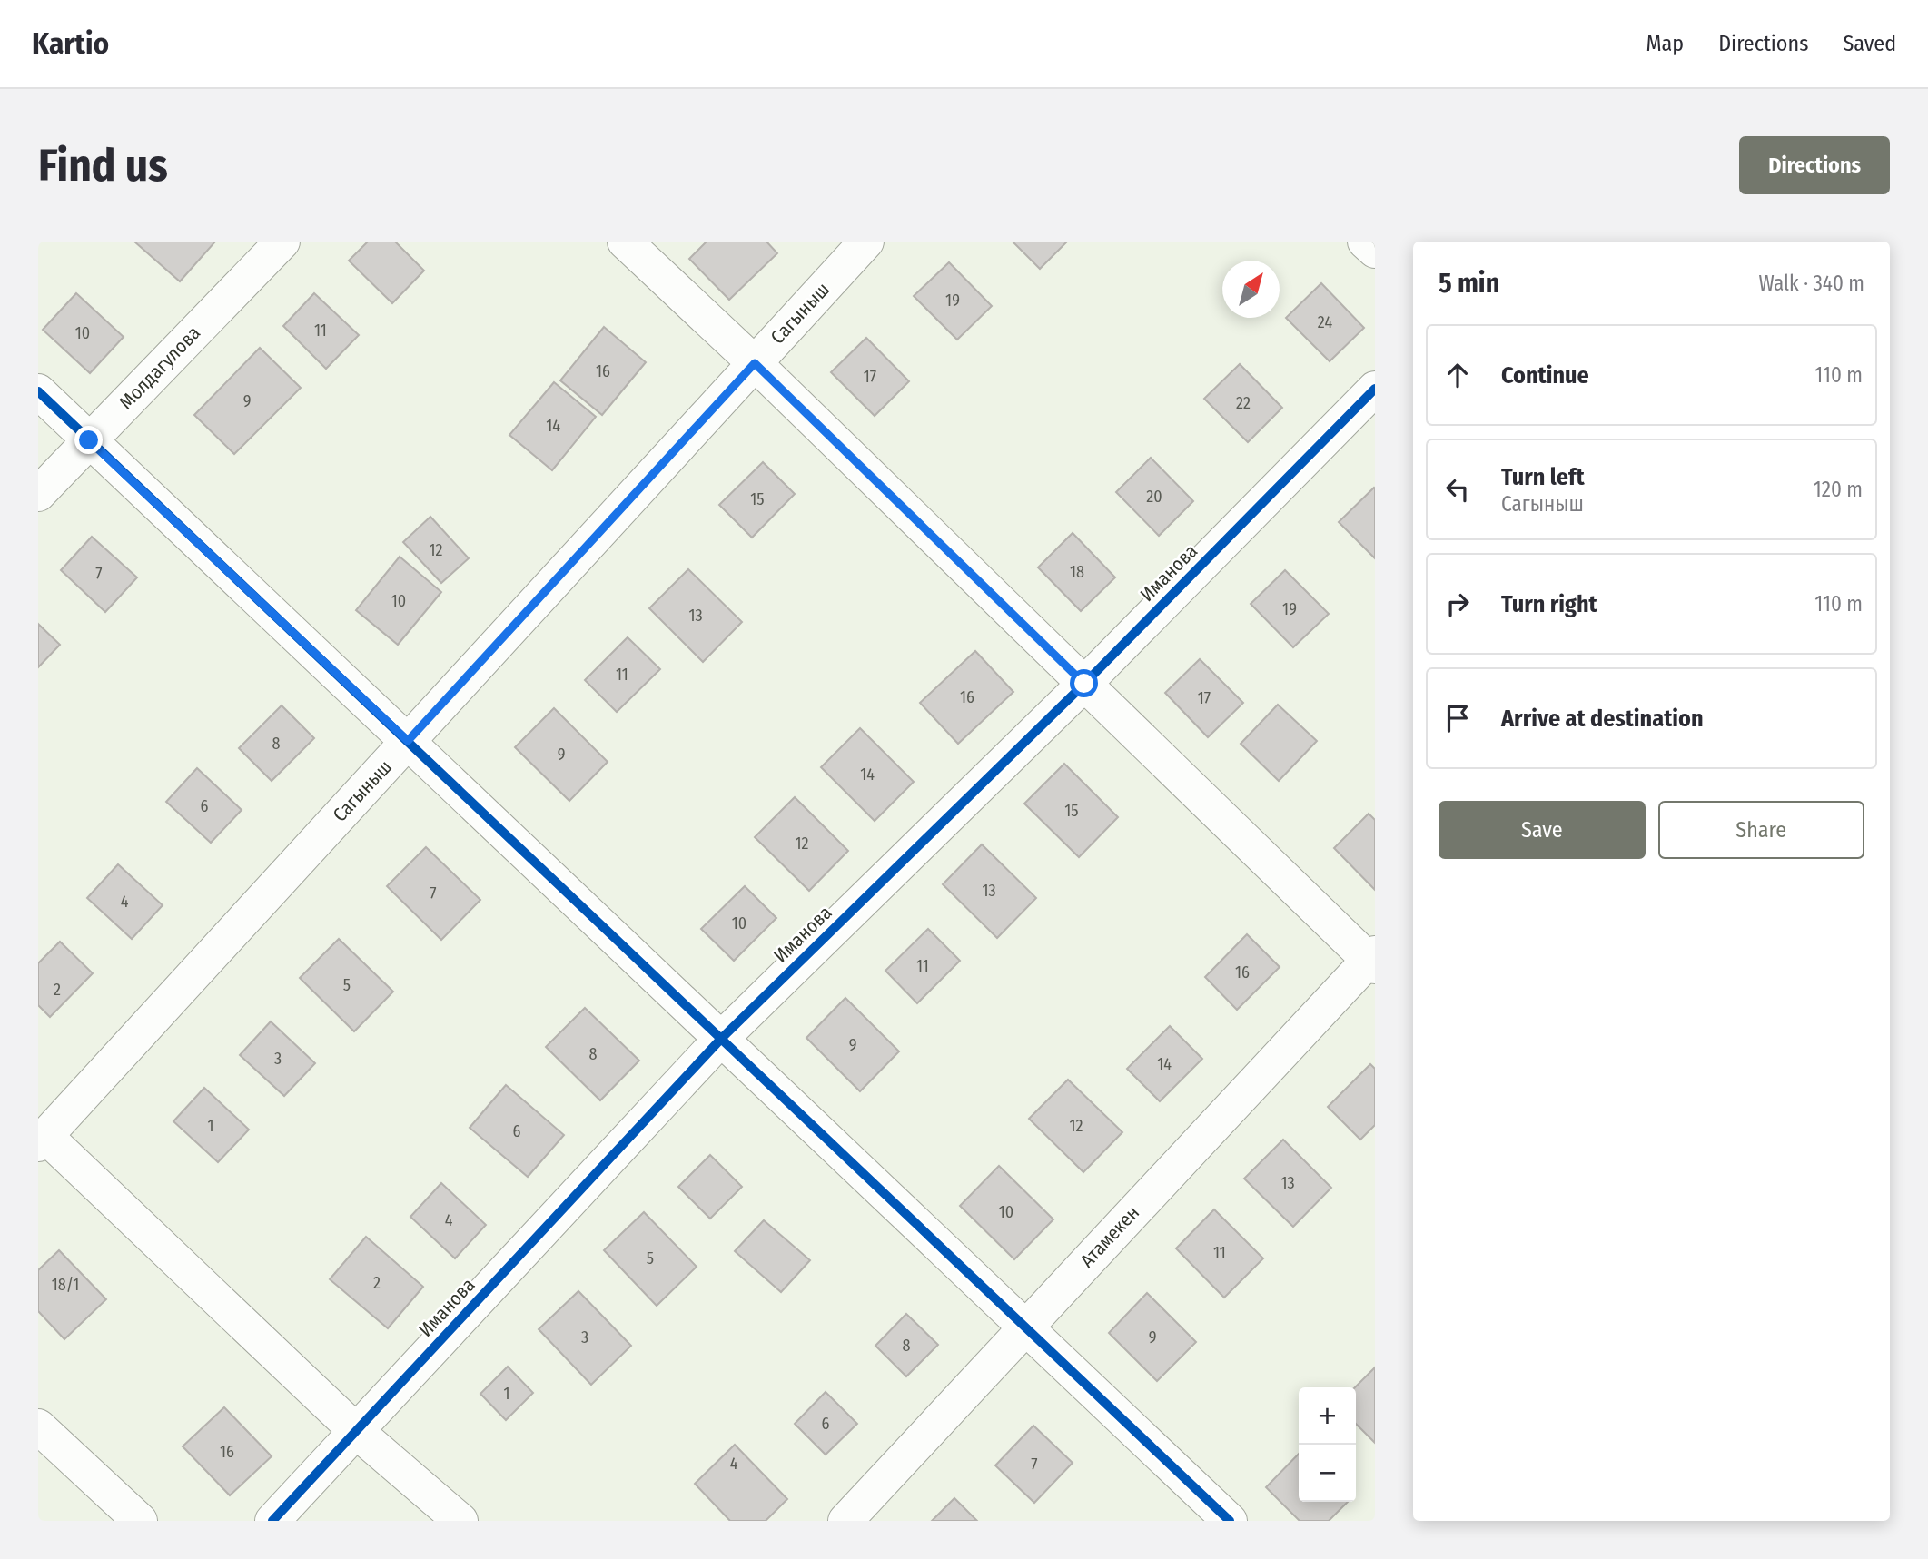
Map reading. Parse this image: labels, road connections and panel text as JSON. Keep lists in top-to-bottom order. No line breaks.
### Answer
{"streets":{"street":["Сагыныш","Молдагулова","Иманова","Атамекен"]},"house_numbers":["19","24","11","10","16","17","9","22","14","20","15","12","18","7","10","19","13","11","16","17","8","9","14","6","15","12","13","7","4","10","11","16","5","2","9","8","3","14","1","12","6","13","10","4","11","5","2","18/1","3","9","8","1","6","16","4","7"],"north":"top right","page":{"header":"Kartio","nav":["Map","Directions","Saved"],"buttons":["Directions",["Save","Share"]],"title":"Find us","heading":["5 min","Walk · 340 m"],"list":[["Continue","110 m"],["Turn left","Сагыныш","120 m"],["Turn right","110 m"],"Arrive at destination"],"map_buttons":["+","−"]}}
